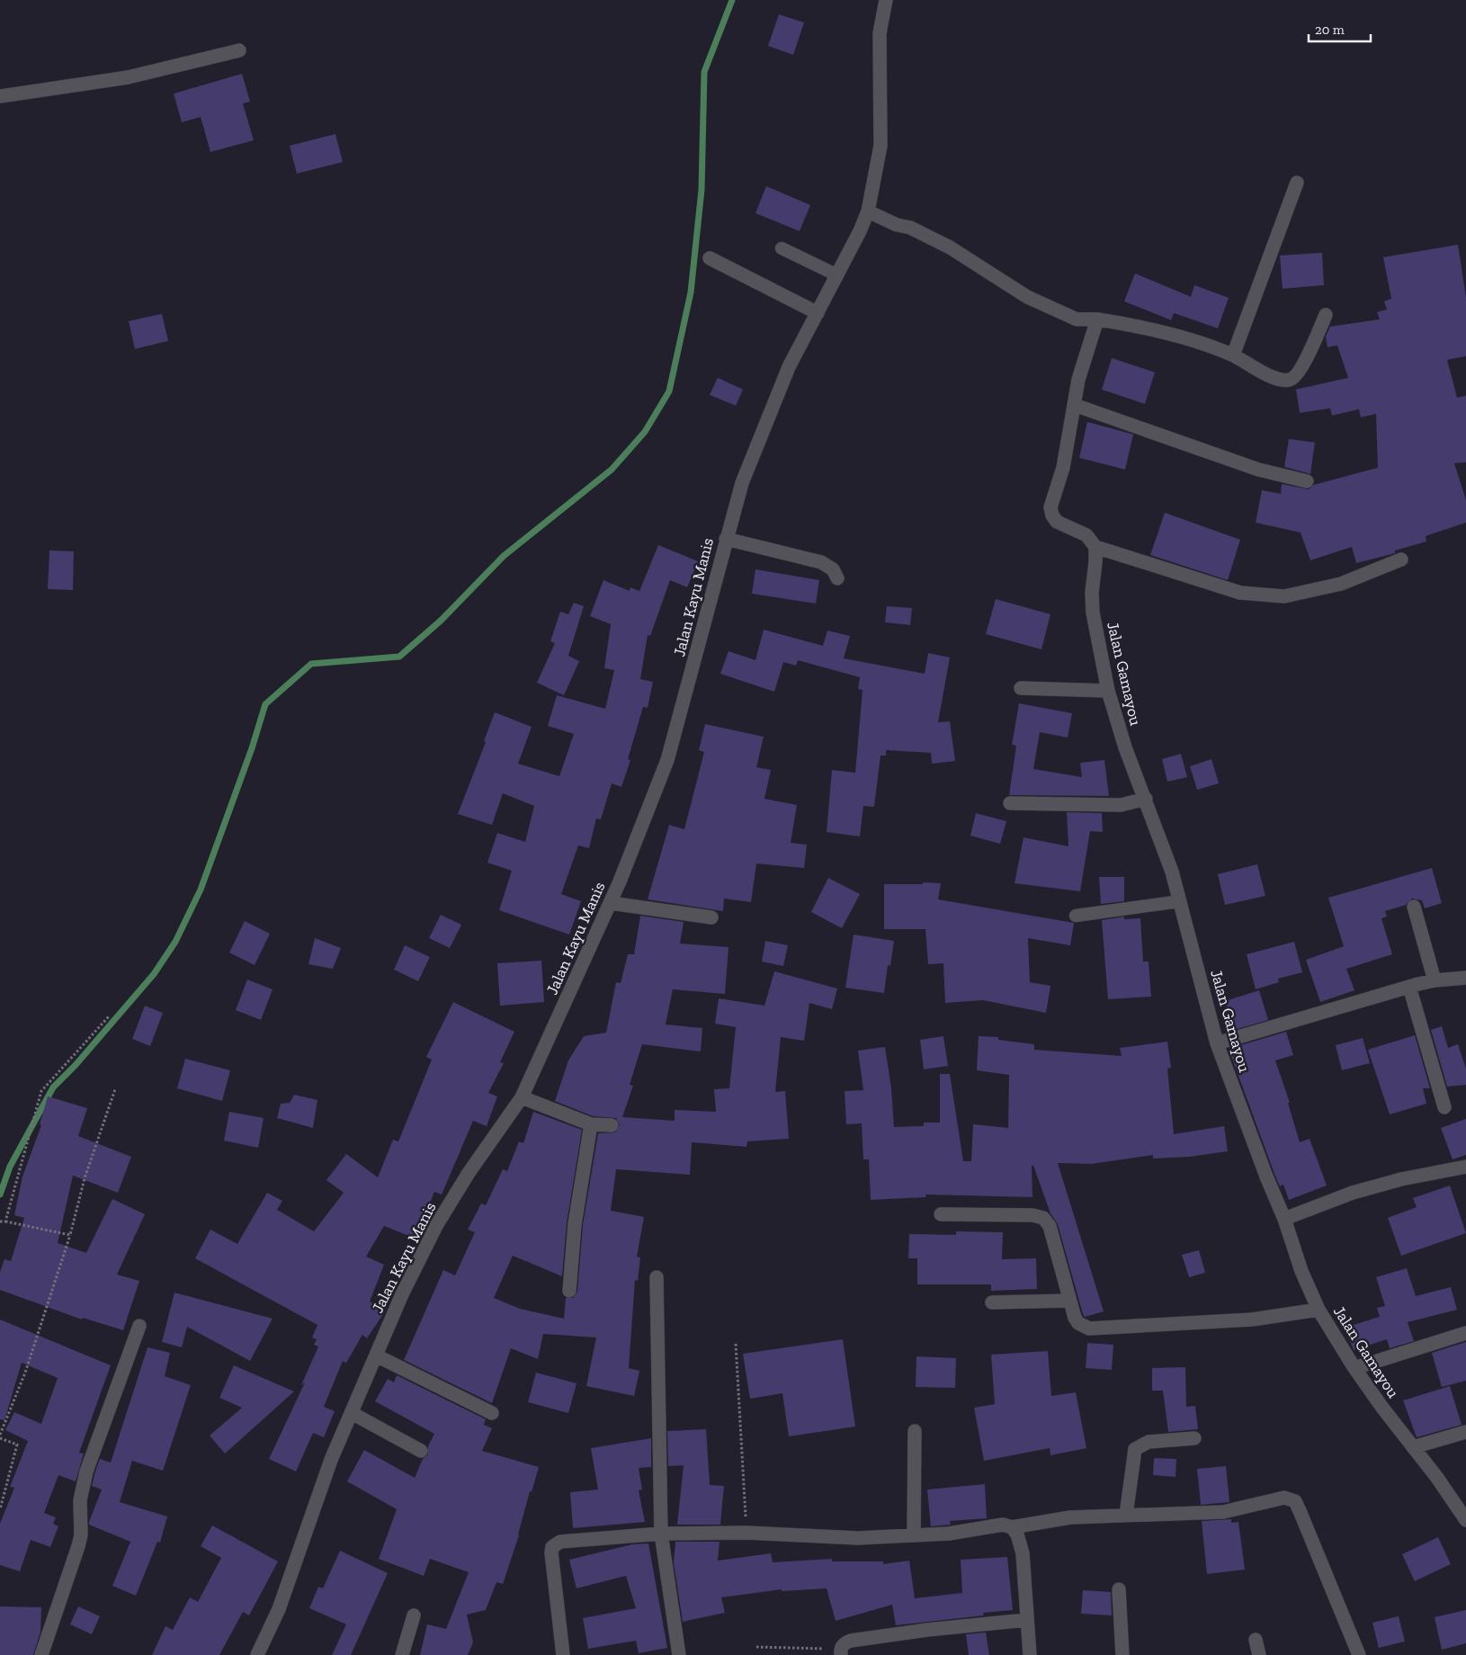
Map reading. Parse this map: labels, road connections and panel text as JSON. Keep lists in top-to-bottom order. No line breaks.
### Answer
{"streets":{"street":["Jalan Kayu Manis","Jalan Gamayou"]},"scale_bar":"20 m"}
